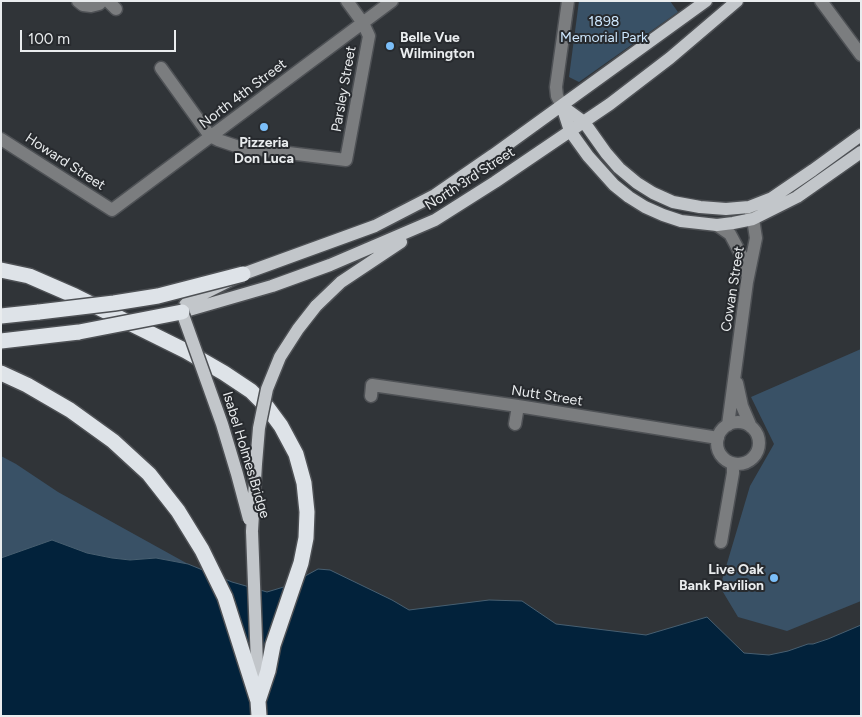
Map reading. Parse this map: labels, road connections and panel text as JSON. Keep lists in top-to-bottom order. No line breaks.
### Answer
{"streets":{"main road":["North 3rd Street","Isabel Holmes Bridge"],"street":["Parsley Street","North 4th Street","Howard Street","Cowan Street","Nutt Street"]},"crossings":[["Parsley Street","North 4th Street"],["North 4th Street","Howard Street"],["North 3rd Street","Isabel Holmes Bridge"],["Cowan Street","Nutt Street"]],"parks":["1898 Memorial Park"],"places":["Belle Vue Wilmington","Pizzeria Don Luca","Live Oak Bank Pavilion"],"scale_bar":"100 m"}
